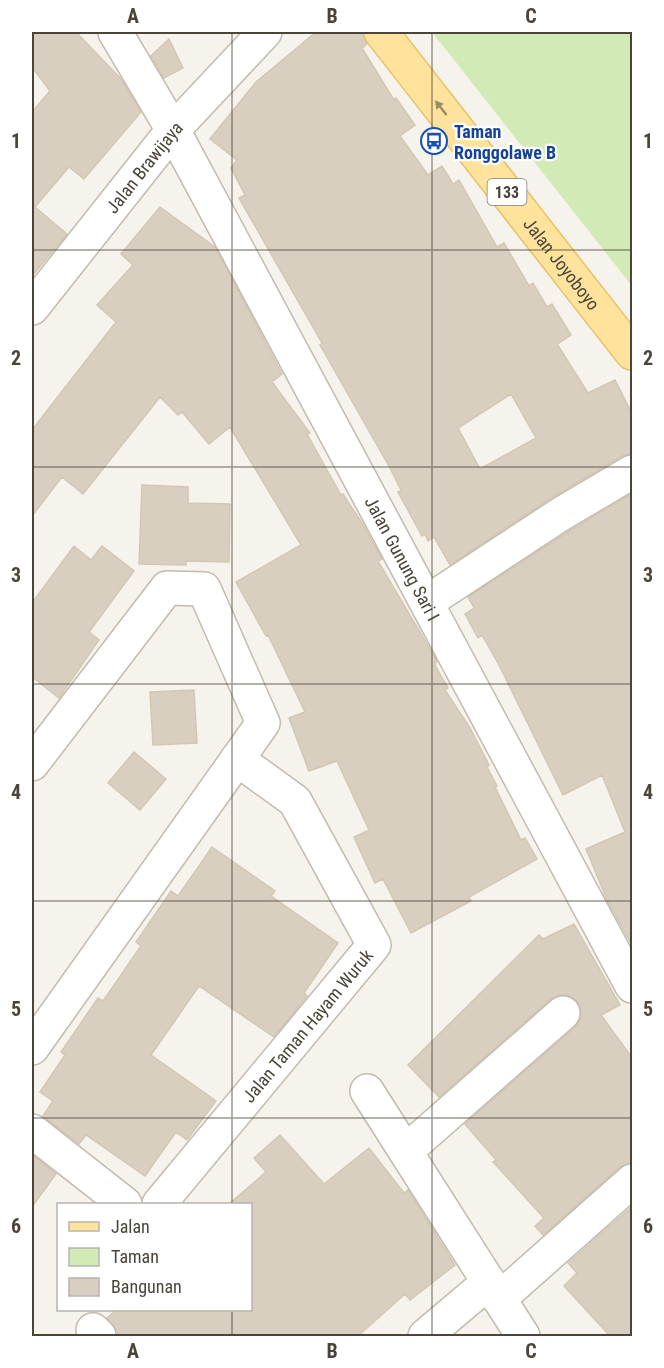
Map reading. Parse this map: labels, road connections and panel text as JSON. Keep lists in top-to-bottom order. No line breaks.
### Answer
{"streets":{"main road":["133","Jalan Joyoboyo"],"street":["Jalan Brawijaya","Jalan Gunung Sari I","Jalan Taman Hayam Wuruk"]},"crossings":[["Jalan Brawijaya","Jalan Gunung Sari I"]],"one_way":["Jalan Joyoboyo"],"places":{"bus stop":["Taman Ronggolawe B"]},"legend":["Jalan","Taman","Bangunan"],"grid":{"columns":["A","B","C"],"rows":["1","2","3","4","5","6"]}}
